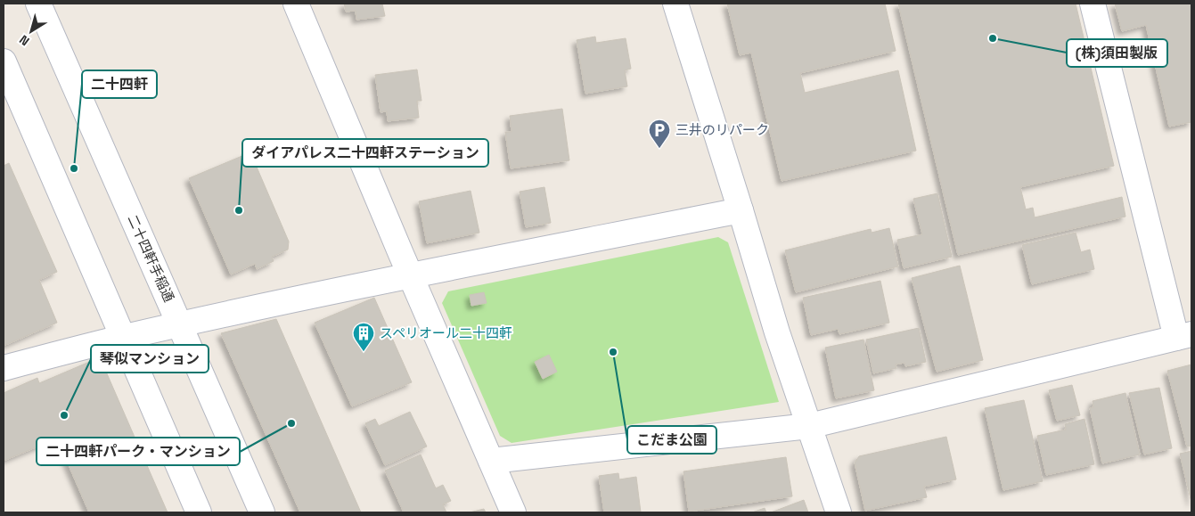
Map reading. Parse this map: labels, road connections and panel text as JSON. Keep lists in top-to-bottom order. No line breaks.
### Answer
{"streets":{"street":["二十四軒手稲通"]},"places":{"other":["(株)須田製版","二十四軒","ダイアパレス二十四軒ステーション","こだま公園","琴似マンション","二十四軒パーク・マンション"],"parking":["三井のリパーク"],"building":["スペリオール二十四軒"]},"north":"bottom left"}
